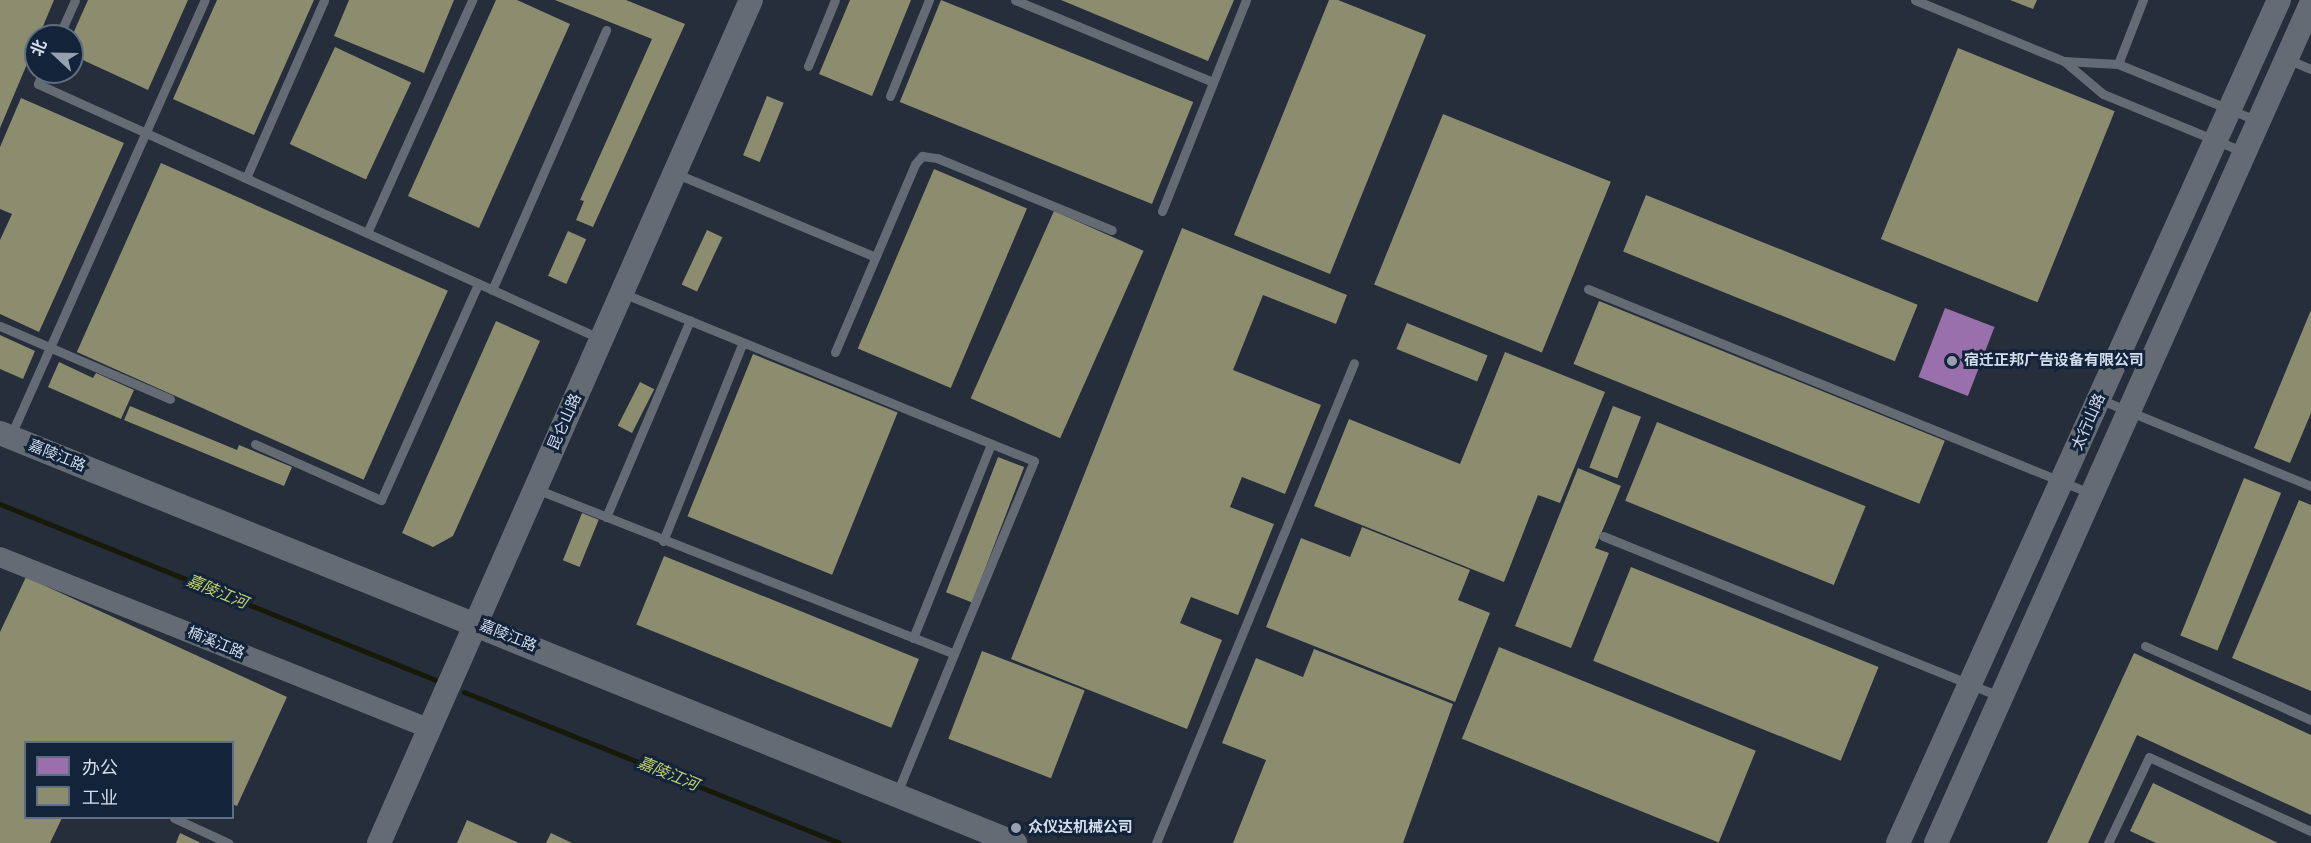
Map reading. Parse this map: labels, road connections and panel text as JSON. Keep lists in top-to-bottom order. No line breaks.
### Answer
{"streets":{"street":["昆仑山路","太行山路","嘉陵江路","楠溪江路"]},"crossings":[["昆仑山路","嘉陵江路"],["昆仑山路","楠溪江路"]],"water":["嘉陵江河"],"places":["宿迁正邦广告设备有限公司","众仪达机械公司"],"legend":["办公","工业"],"north":"left"}
